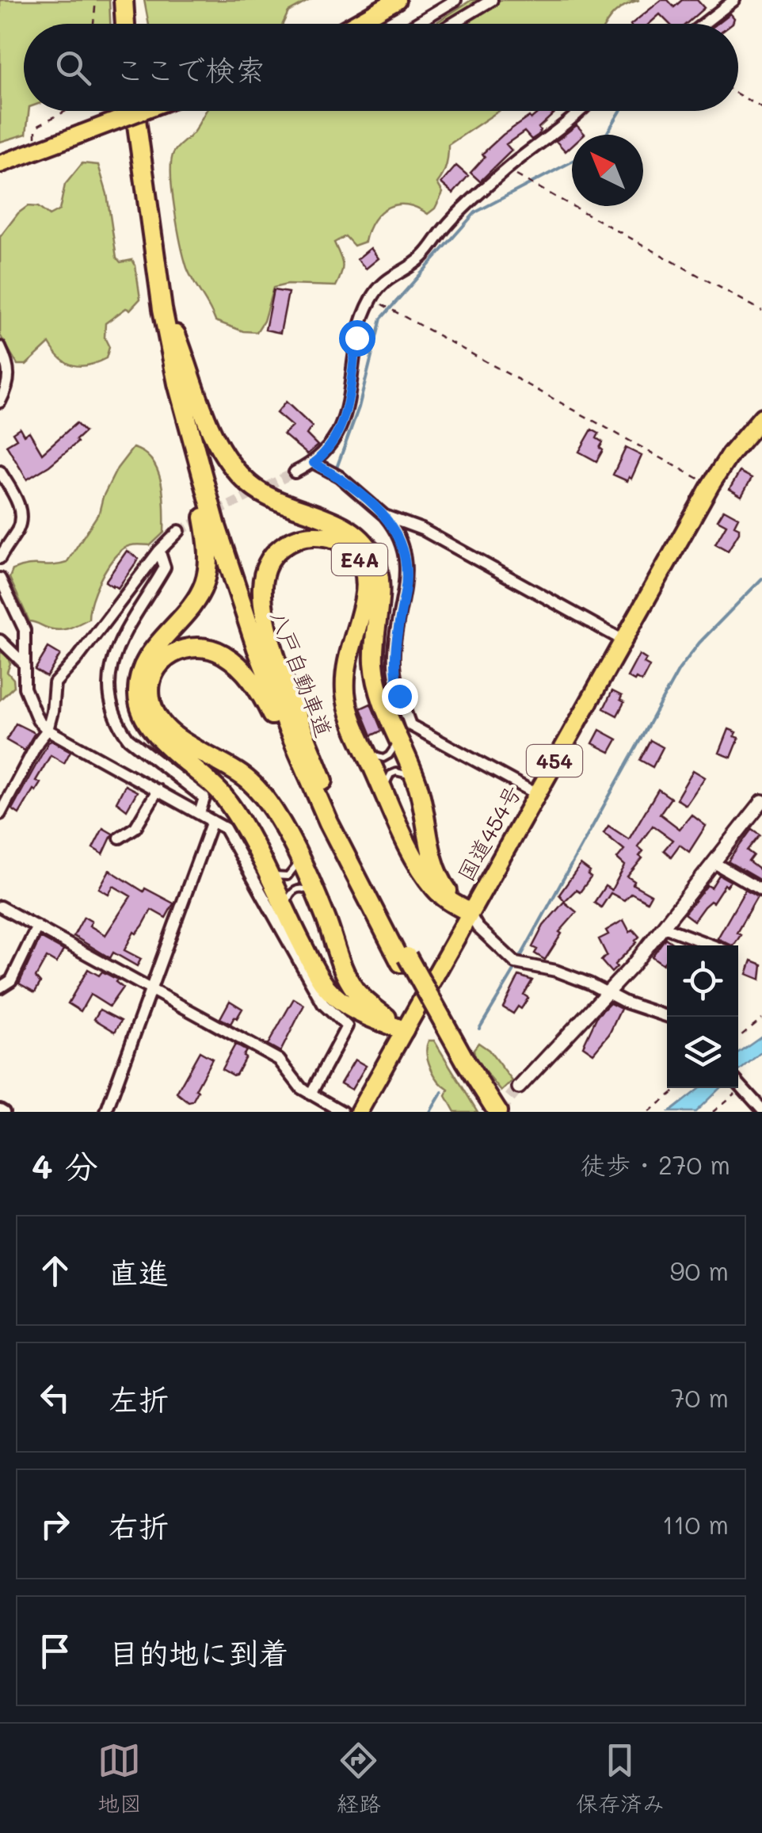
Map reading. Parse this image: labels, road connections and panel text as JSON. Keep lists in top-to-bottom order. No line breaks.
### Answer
{"streets":{"highway":["E4A","八戸自動車道"],"main road":["454","国道454号"]},"crossings":[["E4A","八戸自動車道"],["E4A","国道454号"]],"north":"top left","page":{"search":"ここで検索","heading":["4 分","徒歩 · 270 m"],"list":[["直進","90 m"],["左折","70 m"],["右折","110 m"],"目的地に到着"],"nav":["地図","経路","保存済み"]}}
